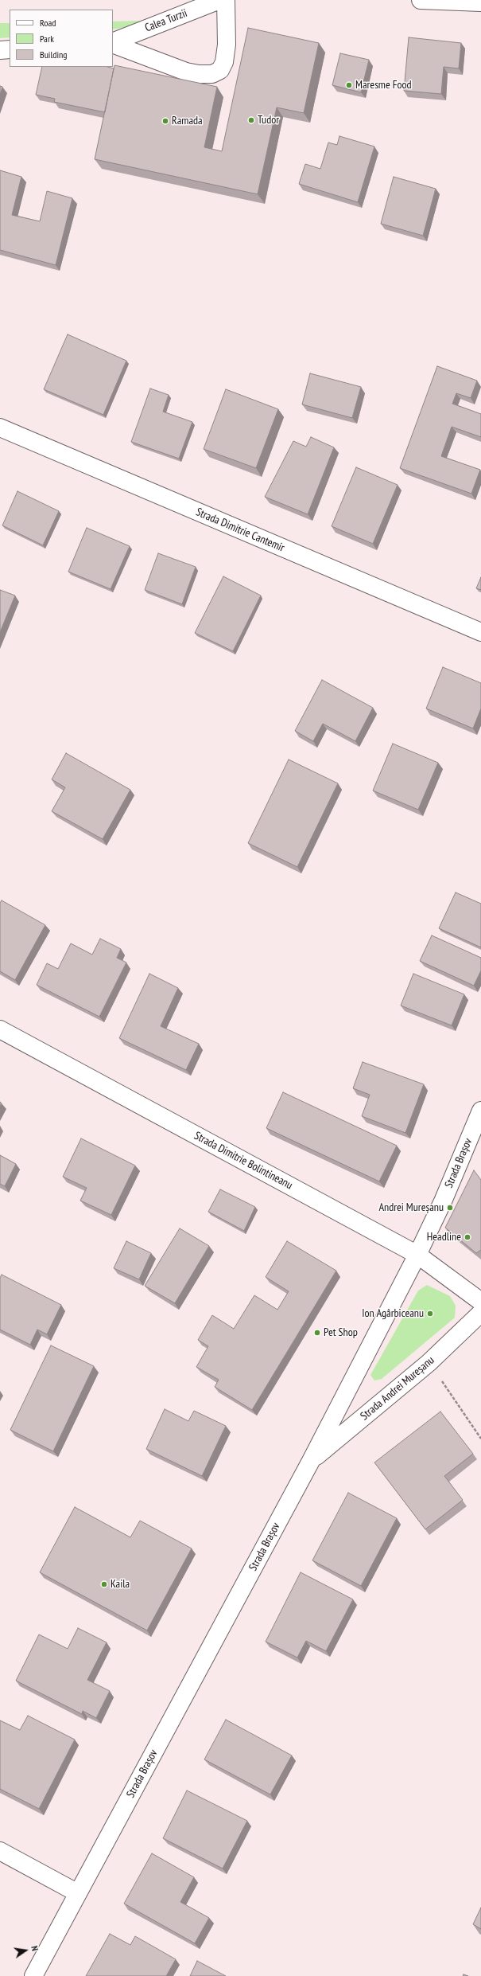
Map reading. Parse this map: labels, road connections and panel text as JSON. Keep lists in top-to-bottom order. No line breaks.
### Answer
{"streets":{"street":["Calea Turzii","Strada Dimitrie Cantemir","Strada Dimitrie Bolintineanu","Strada Brașov","Strada Andrei Mureșanu"]},"crossings":[["Strada Dimitrie Bolintineanu","Strada Brașov"],["Strada Brașov","Strada Andrei Mureșanu"]],"places":["Maresme Food","Tudor","Ramada","Andrei Mureșanu","Headline","Ion Agârbiceanu","Pet Shop","Kaila"],"legend":["Road","Park","Building"],"north":"right"}
